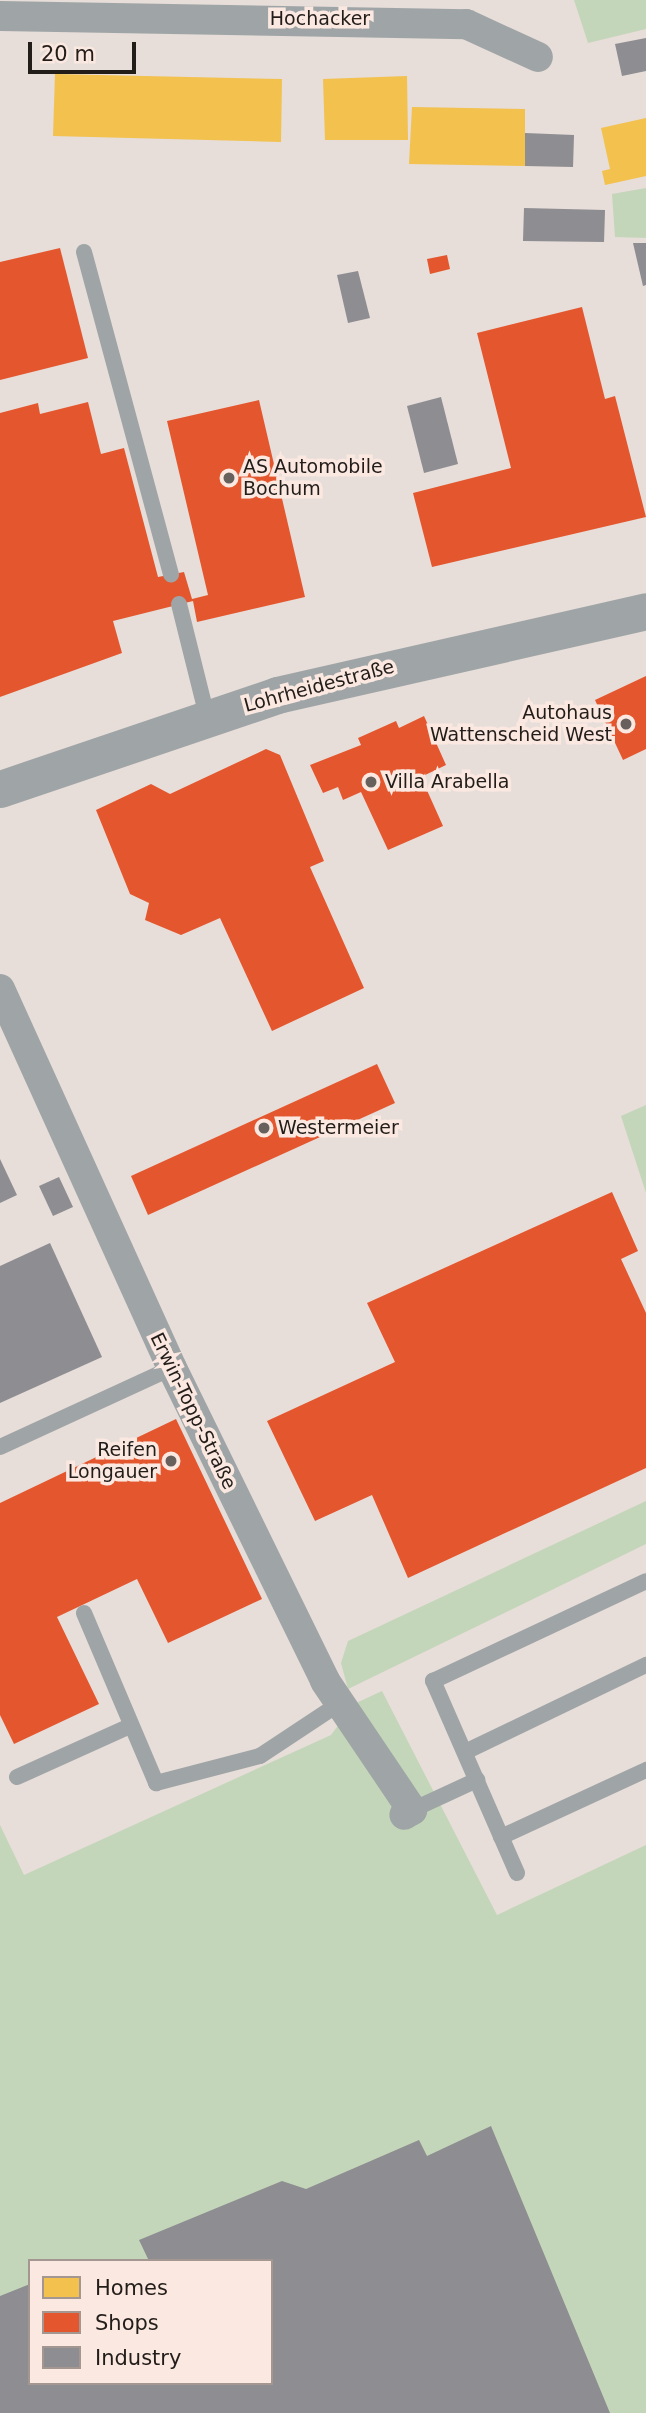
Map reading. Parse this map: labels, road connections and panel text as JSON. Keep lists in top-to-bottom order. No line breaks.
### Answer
{"streets":{"street":["Hochacker","Lohrheidestraße","Erwin-Topp-Straße"]},"places":["AS Automobile Bochum","Autohaus Wattenscheid West","Villa Arabella","Westermeier","Reifen Longauer"],"legend":["Homes","Shops","Industry"],"scale_bar":"20 m"}
